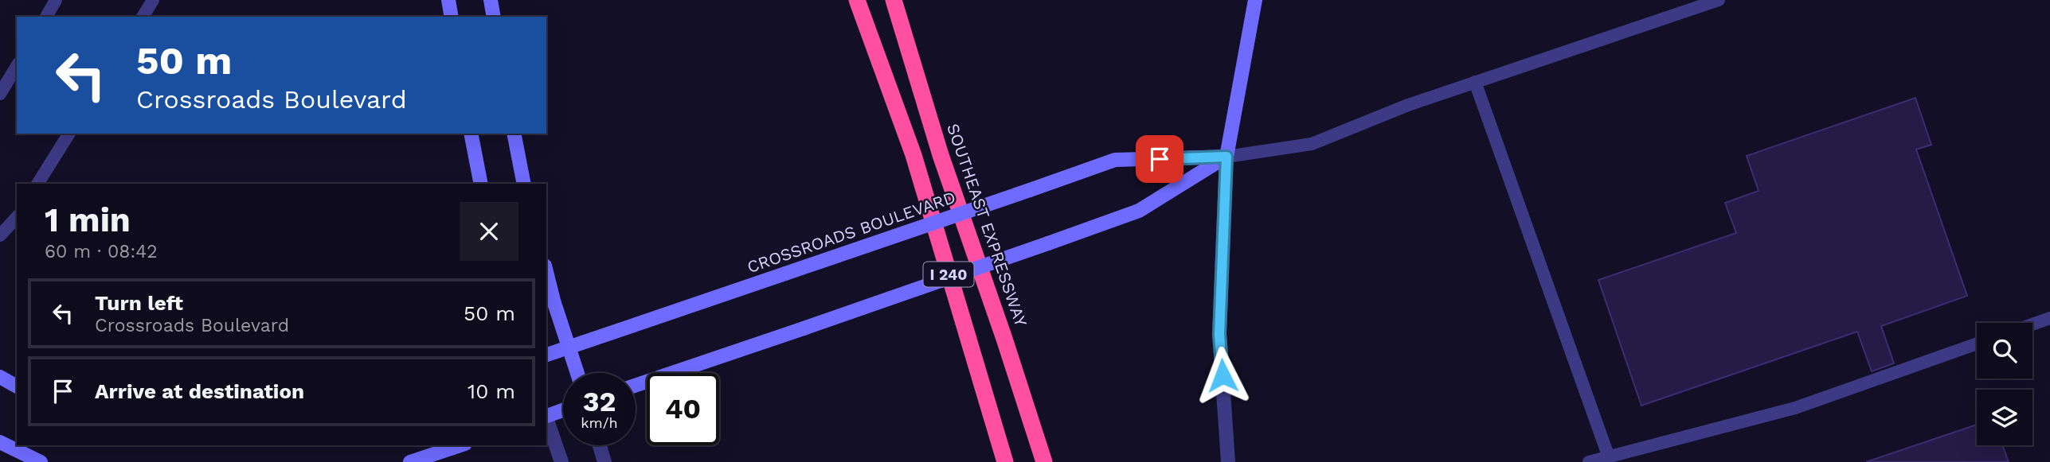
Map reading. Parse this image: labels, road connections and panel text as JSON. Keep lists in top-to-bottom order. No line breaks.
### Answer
{"streets":{"highway":["SOUTHEAST EXPRESSWAY","I 240"],"main road":["CROSSROADS BOULEVARD"]},"page":{"turn":["50 m","Crossroads Boulevard"],"heading":["1 min","60 m · 08:42"],"list":[{"name":"Turn left","note":"Crossroads Boulevard","value":"50 m"},{"name":"Arrive at destination","value":"10 m"}],"speed":"32 km/h","limit":"40"}}
